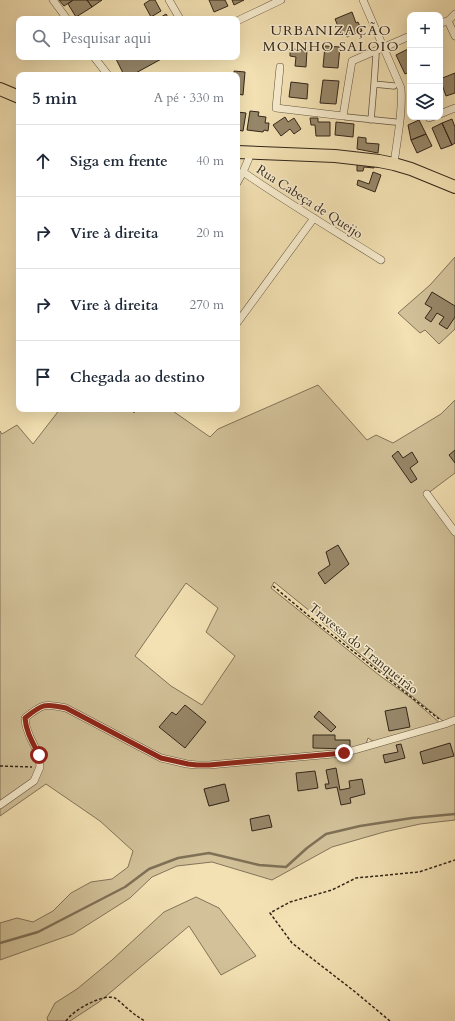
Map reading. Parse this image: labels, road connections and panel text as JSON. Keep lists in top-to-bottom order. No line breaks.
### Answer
{"streets":{"street":["Rua Cabeça de Queijo"],"path":["Travessa do Tranqueirão"]},"districts":["URBANIZAÇÃO MOINHO SALOIO"],"page":{"map_buttons":["+","−"],"search":"Pesquisar aqui","heading":["5 min","A pé · 330 m"],"list":[["Siga em frente","40 m"],["Vire à direita","20 m"],["Vire à direita","270 m"],"Chegada ao destino"]}}
